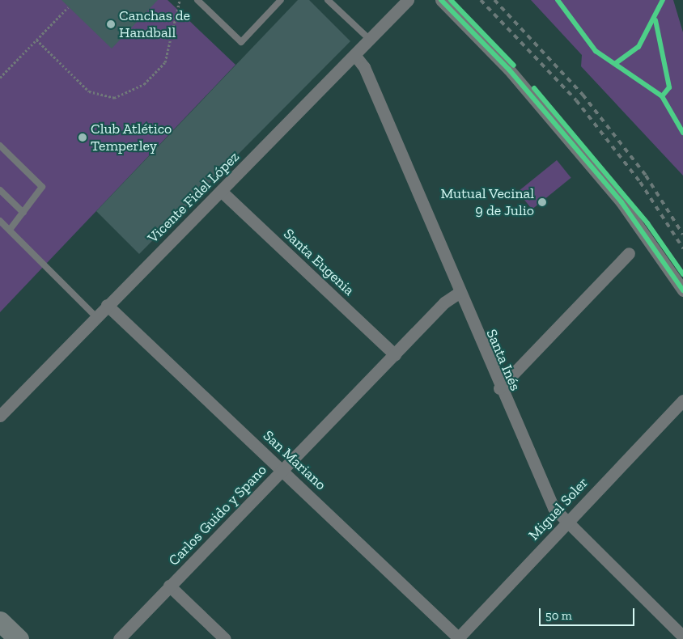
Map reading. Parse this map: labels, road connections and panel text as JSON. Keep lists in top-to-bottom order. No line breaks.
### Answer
{"streets":{"street":["Vicente Fidel López","Santa Eugenia","Santa Inés","San Mariano","Miguel Soler","Carlos Guido y Spano"]},"crossings":[["Vicente Fidel López","Santa Eugenia"],["Vicente Fidel López","Santa Inés"],["Vicente Fidel López","San Mariano"],["Santa Eugenia","Carlos Guido y Spano"],["Santa Inés","Miguel Soler"],["Santa Inés","Carlos Guido y Spano"],["San Mariano","Miguel Soler"],["San Mariano","Carlos Guido y Spano"]],"places":["Canchas de Handball","Club Atlético Temperley","Mutual Vecinal 9 de Julio"],"scale_bar":"50 m"}
